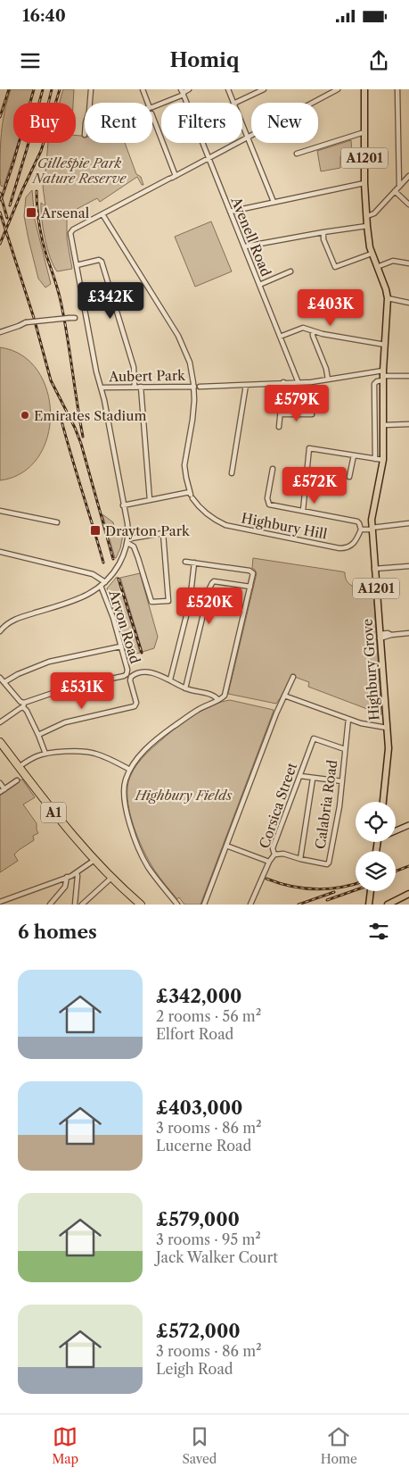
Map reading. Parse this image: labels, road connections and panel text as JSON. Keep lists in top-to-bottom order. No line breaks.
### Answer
{"streets":{"highway":["A1"],"main road":["A1201","Highbury Grove"],"street":["Avenell Road","Aubert Park","Highbury Hill","Arvon Road","Calabria Road","Corsica Street"]},"crossings":[["A1201","Aubert Park"],["A1201","Highbury Grove"],["Avenell Road","Aubert Park"],["Calabria Road","Corsica Street"]],"parks":["Gillespie Park Nature Reserve","Highbury Fields"],"places":{"transit":["Arsenal","Drayton Park"],"other":["Emirates Stadium"]},"page":{"status":"16:40","header":"Homiq","chip":["Buy","Rent","Filters","New"],"price":["£342K","£403K","£579K","£572K","£520K","£531K"],"heading":"6 homes","list":[{"name":"£342,000","note":"2 rooms · 56 m² · Elfort Road"},{"name":"£403,000","note":"3 rooms · 86 m² · Lucerne Road"},{"name":"£579,000","note":"3 rooms · 95 m² · Jack Walker Court"},{"name":"£572,000","note":"3 rooms · 86 m² · Leigh Road"}],"tabs":["Map","Saved","Home"]}}
